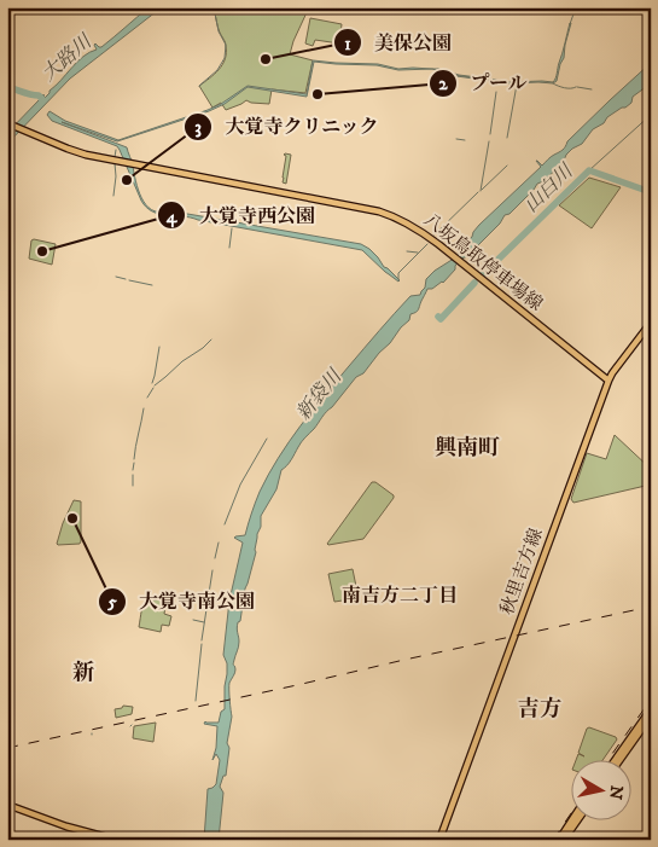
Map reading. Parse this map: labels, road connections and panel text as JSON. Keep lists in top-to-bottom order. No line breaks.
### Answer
{"streets":{"main road":["八坂鳥取停車場線","秋里吉方線"]},"crossings":[["八坂鳥取停車場線","秋里吉方線"]],"districts":["興南町","南吉方二丁目","新","吉方"],"water":["大路川","山白川","新袋川"],"places":["美保公園","プール","大覚寺クリニック","大覚寺西公園","大覚寺南公園"],"north":"right"}
